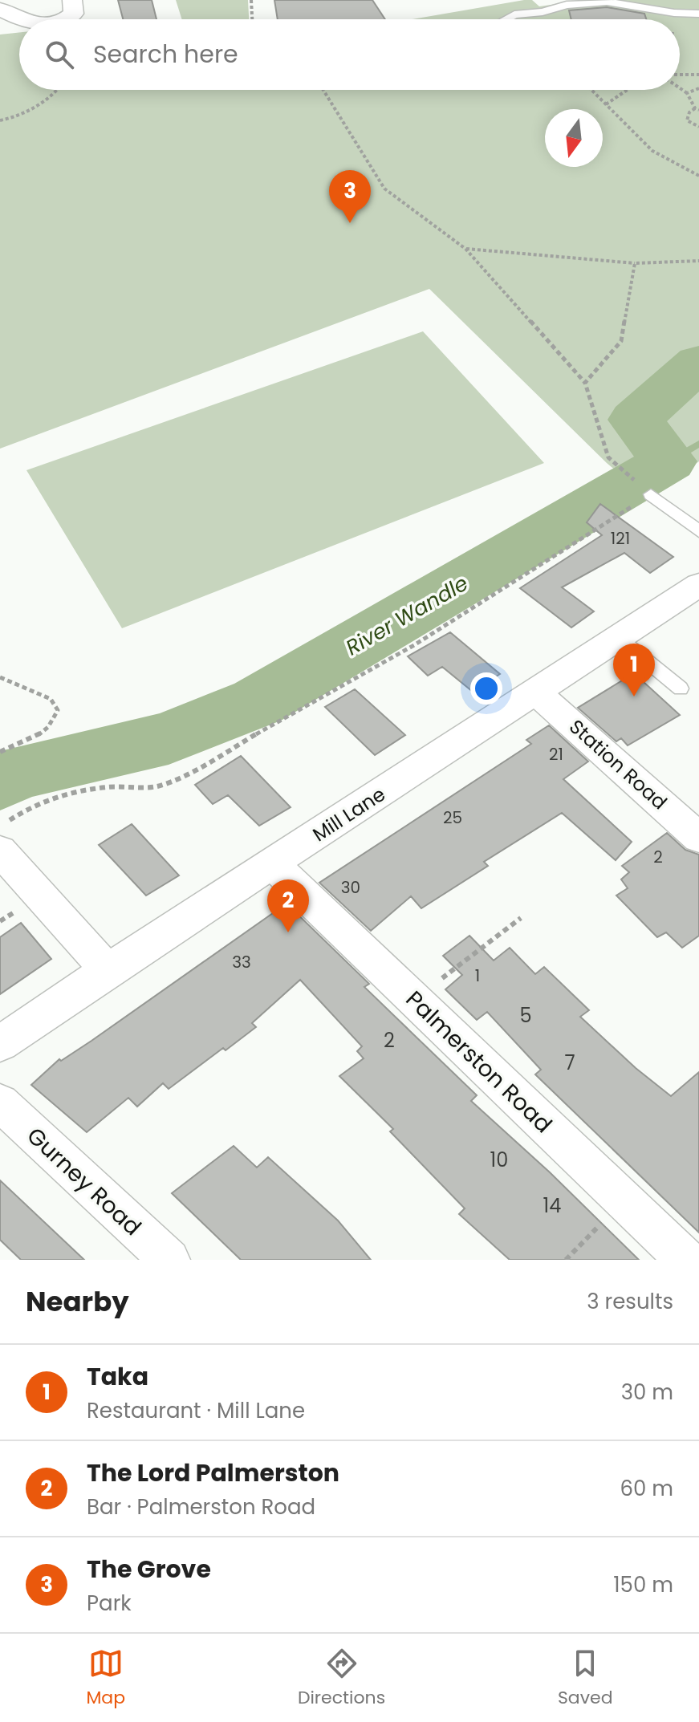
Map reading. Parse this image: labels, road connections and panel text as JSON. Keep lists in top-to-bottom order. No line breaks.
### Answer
{"streets":{"street":["Station Road","Mill Lane","Palmerston Road","Gurney Road"]},"crossings":[["Station Road","Mill Lane"],["Mill Lane","Palmerston Road"]],"water":["River Wandle"],"house_numbers":["121","21","25","2","30","33","1","5","2","7","10","14"],"north":"bottom","page":{"search":"Search here","pins":["3","1","2"],"heading":["Nearby","3 results"],"list":[{"mark":"1","name":"Taka","note":"Restaurant · Mill Lane","value":"30 m"},{"mark":"2","name":"The Lord Palmerston","note":"Bar · Palmerston Road","value":"60 m"},{"mark":"3","name":"The Grove","note":"Park","value":"150 m"}],"nav":["Map","Directions","Saved"]}}
